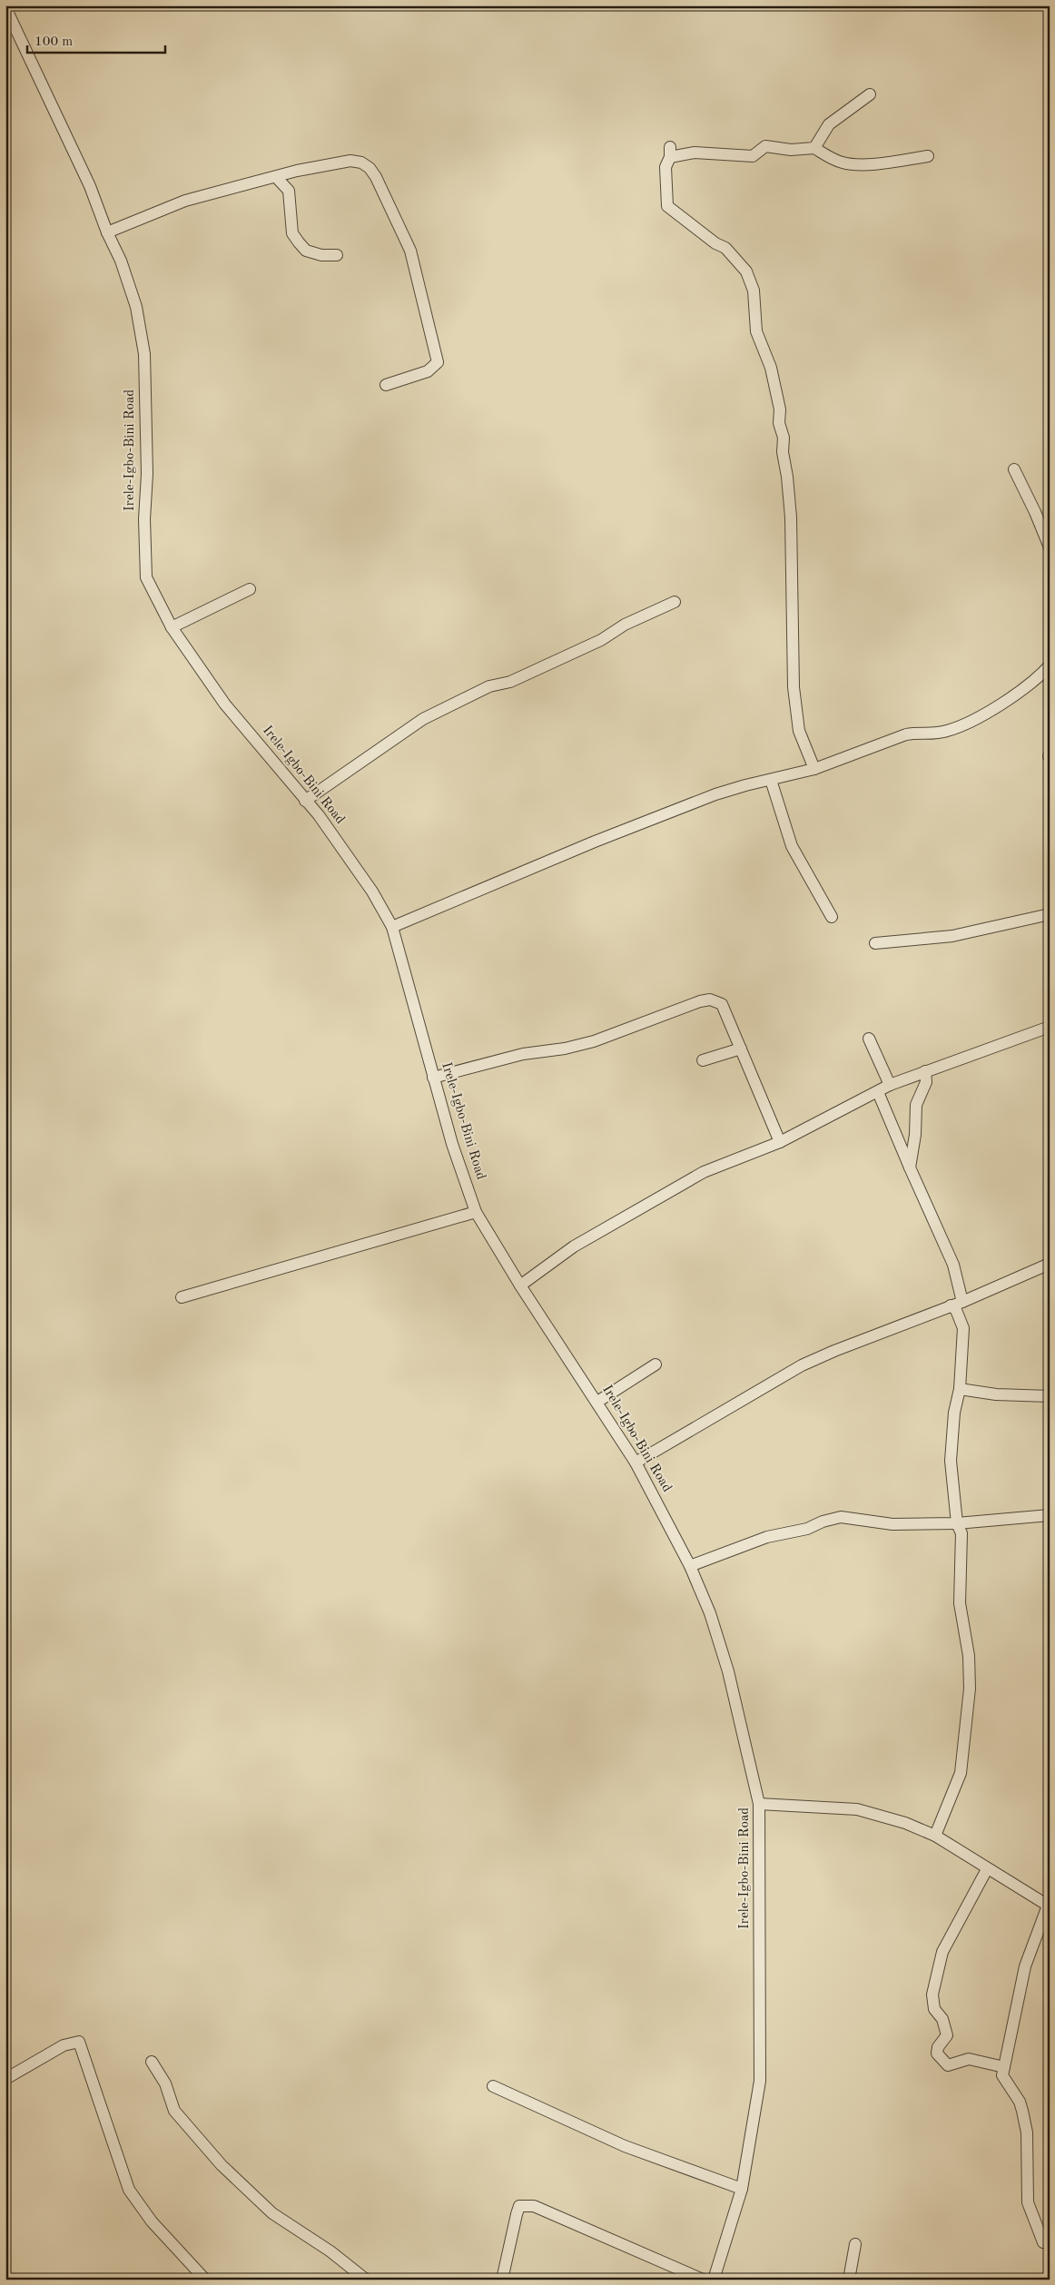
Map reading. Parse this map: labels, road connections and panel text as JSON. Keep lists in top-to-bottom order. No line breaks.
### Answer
{"streets":{"street":["Irele-Igbo-Bini Road"]},"scale_bar":"100 m"}
